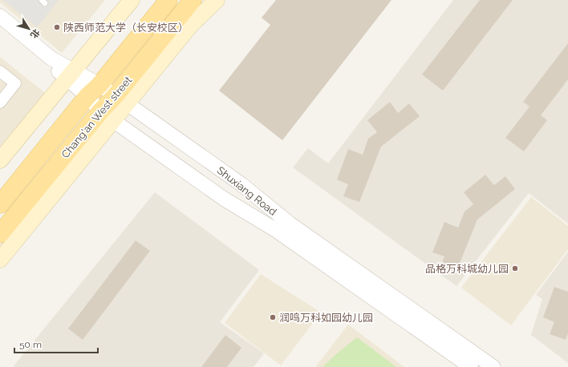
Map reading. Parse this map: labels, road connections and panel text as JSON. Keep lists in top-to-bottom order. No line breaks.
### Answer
{"streets":{"main road":["Chang'an West street"],"street":["Shuxiang Road"]},"crossings":[["Chang'an West street","Shuxiang Road"]],"places":["陕西师范大学（长安校区）","品格万科城幼儿园","润鸣万科如园幼儿园"],"scale_bar":"50 m","north":"bottom right"}
